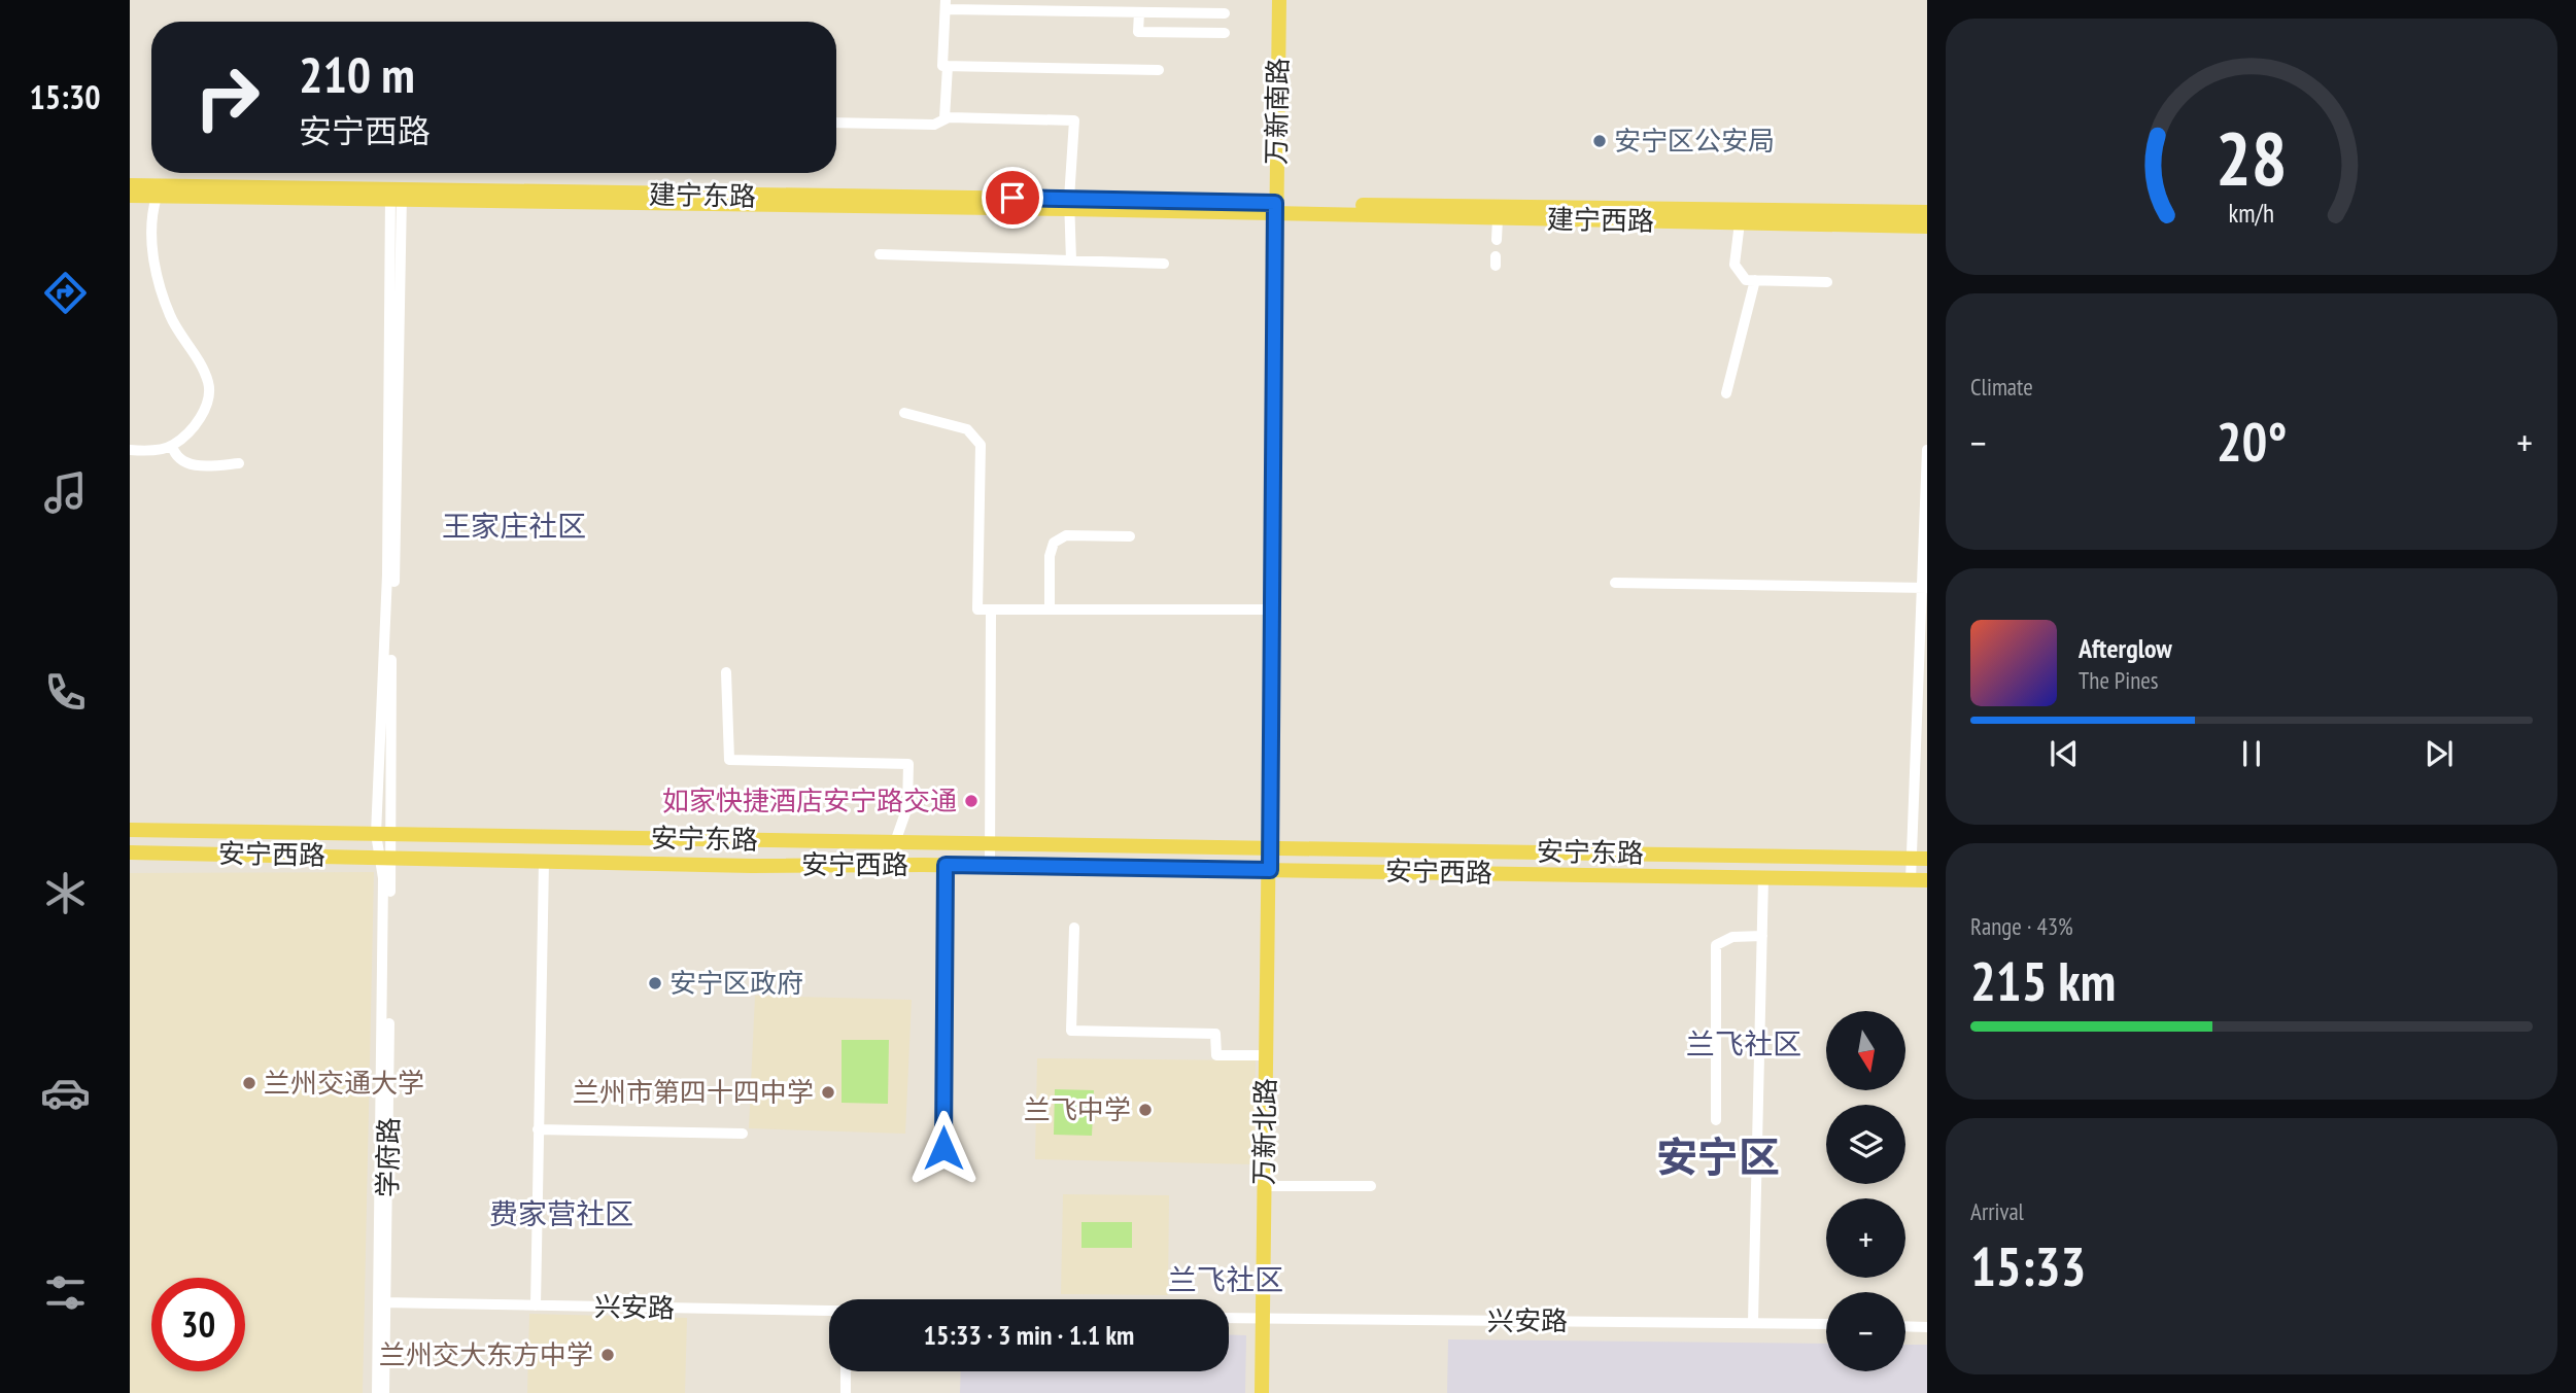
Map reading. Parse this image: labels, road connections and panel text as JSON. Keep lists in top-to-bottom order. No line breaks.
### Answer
{"streets":{"main road":["万新南路","建宁东路","建宁西路","安宁东路","安宁西路","万新北路"],"street":["学府路","兴安路"]},"crossings":[["万新南路","建宁东路"],["万新南路","建宁西路"],["万新南路","安宁东路"],["万新南路","安宁西路"],["万新南路","万新北路"],["建宁东路","建宁西路"],["建宁东路","学府路"],["安宁东路","学府路"],["安宁西路","万新北路"],["安宁西路","学府路"],["万新北路","兴安路"],["学府路","兴安路"]],"districts":["王家庄社区","兰飞社区","安宁区","费家营社区","兰飞社区"],"places":["安宁区公安局","如家快捷酒店安宁路交通","安宁区政府","兰州交通大学","兰州市第四十四中学","兰飞中学","兰州交大东方中学"],"north":"bottom","page":{"tabs":"15:30","turn":["210 m","安宁西路"],"tile":["Climate",["Range · 43%","215 km"],["Arrival","15:33"]],"heat":["−","20°","+"],"song":["Afterglow","The Pines"],"map_buttons":["+","−"],"limit":"30","trip":"15:33 · 3 min · 1.1 km","gauge":["28","km/h"]}}
